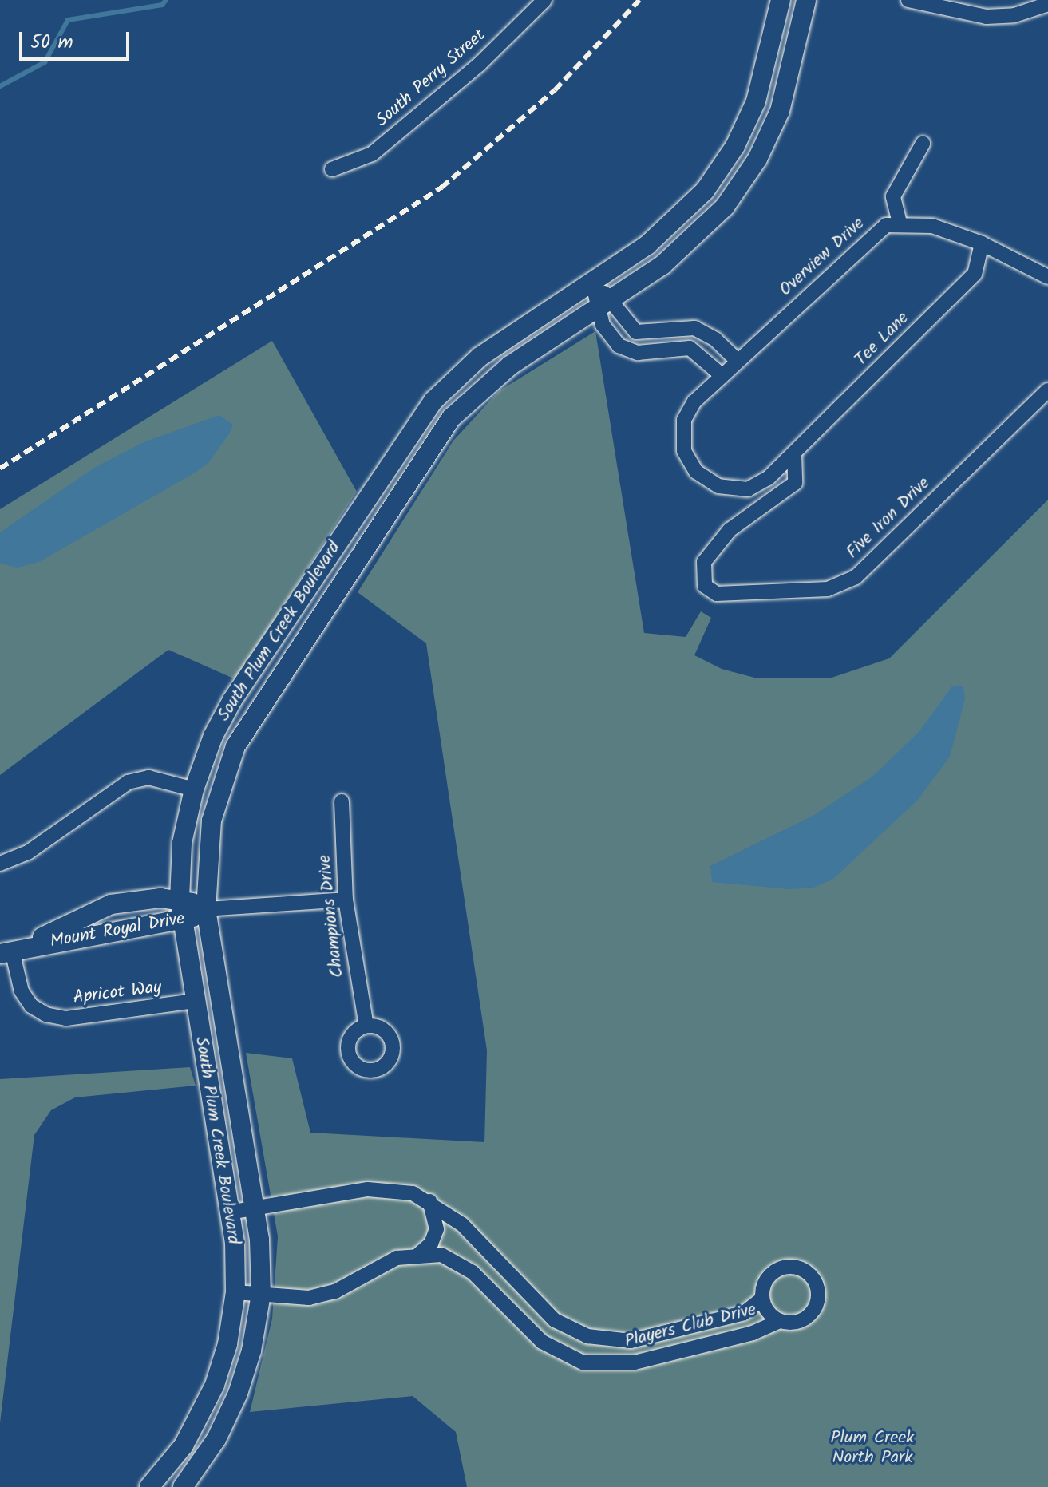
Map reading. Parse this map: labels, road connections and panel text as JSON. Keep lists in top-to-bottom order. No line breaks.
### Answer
{"streets":{"street":["South Perry Street","Overview Drive","Tee Lane","Five Iron Drive","South Plum Creek Boulevard","Champions Drive","Mount Royal Drive","Apricot Way","Players Club Drive"]},"crossings":[["Overview Drive","Tee Lane"],["Overview Drive","Five Iron Drive"],["Tee Lane","Five Iron Drive"],["South Plum Creek Boulevard","Mount Royal Drive"],["South Plum Creek Boulevard","Apricot Way"],["South Plum Creek Boulevard","Players Club Drive"],["Mount Royal Drive","Apricot Way"]],"parks":["Plum Creek North Park"],"scale_bar":"50 m"}
